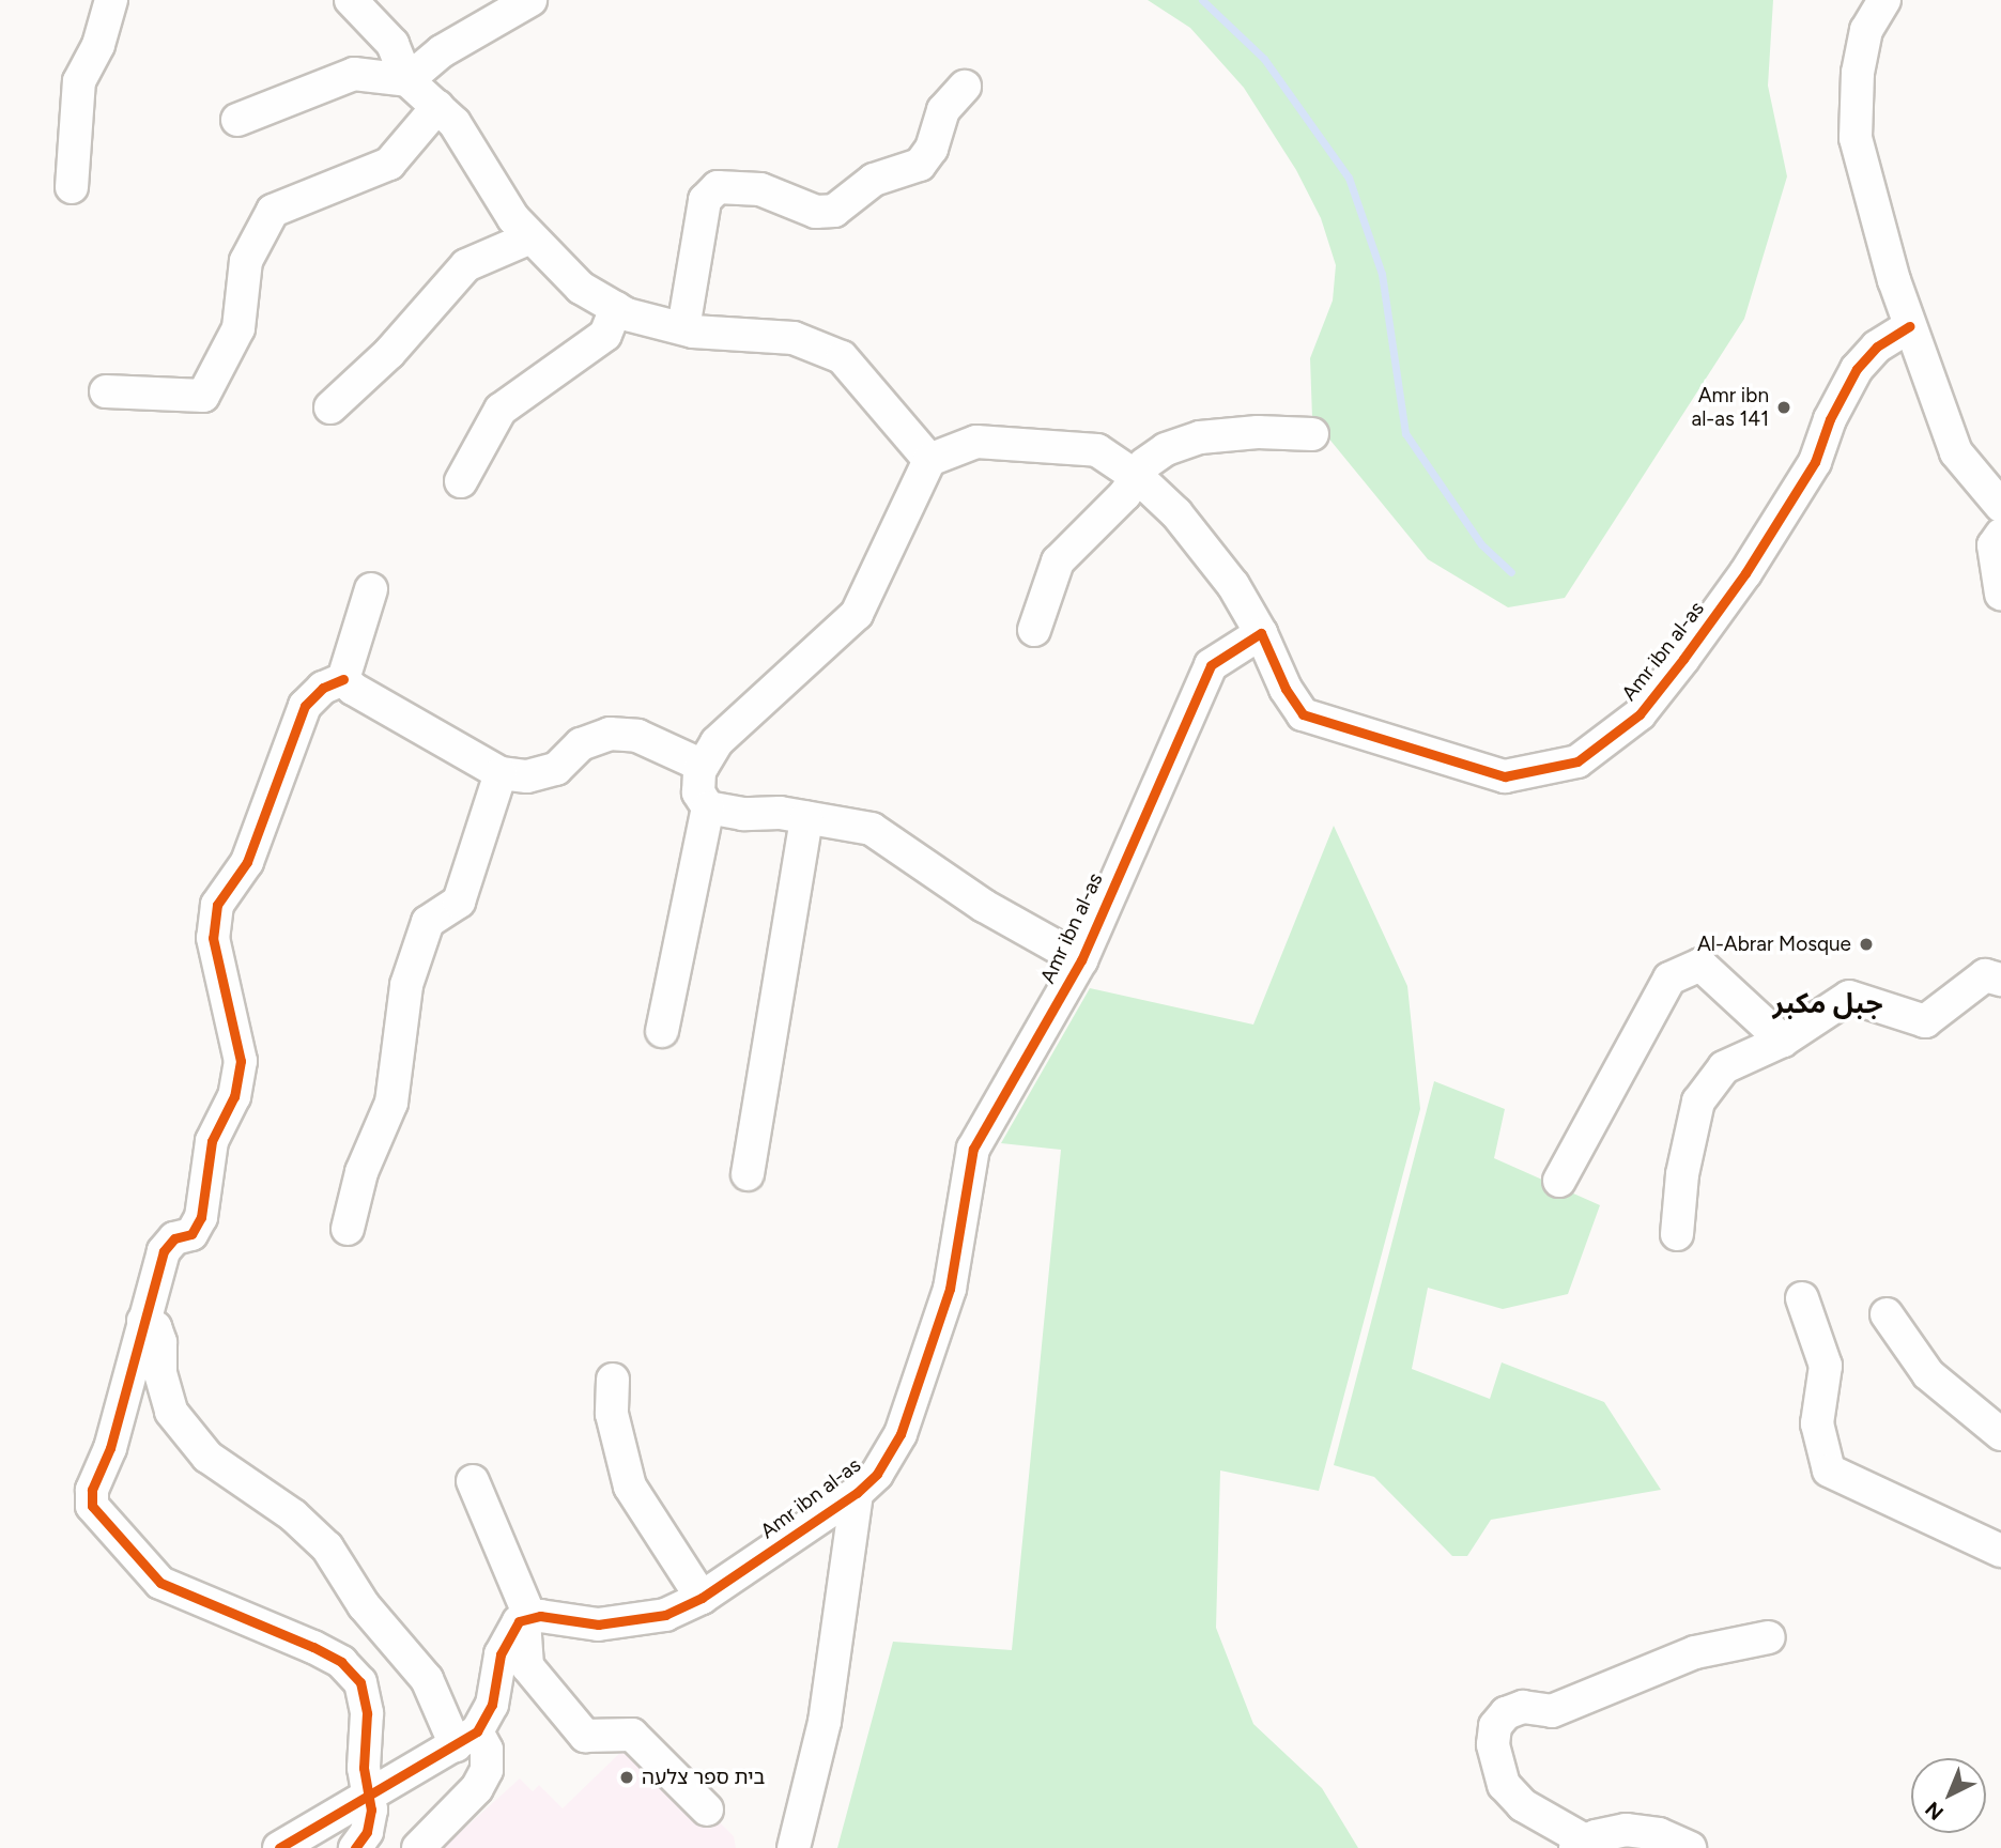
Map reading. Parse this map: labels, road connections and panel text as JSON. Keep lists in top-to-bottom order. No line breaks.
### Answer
{"streets":{"street":["Amr ibn al-as"]},"districts":["جبل مكبر"],"places":["Amr ibn al-as 141","Al-Abrar Mosque","בית ספר צלעה"],"north":"bottom left"}
